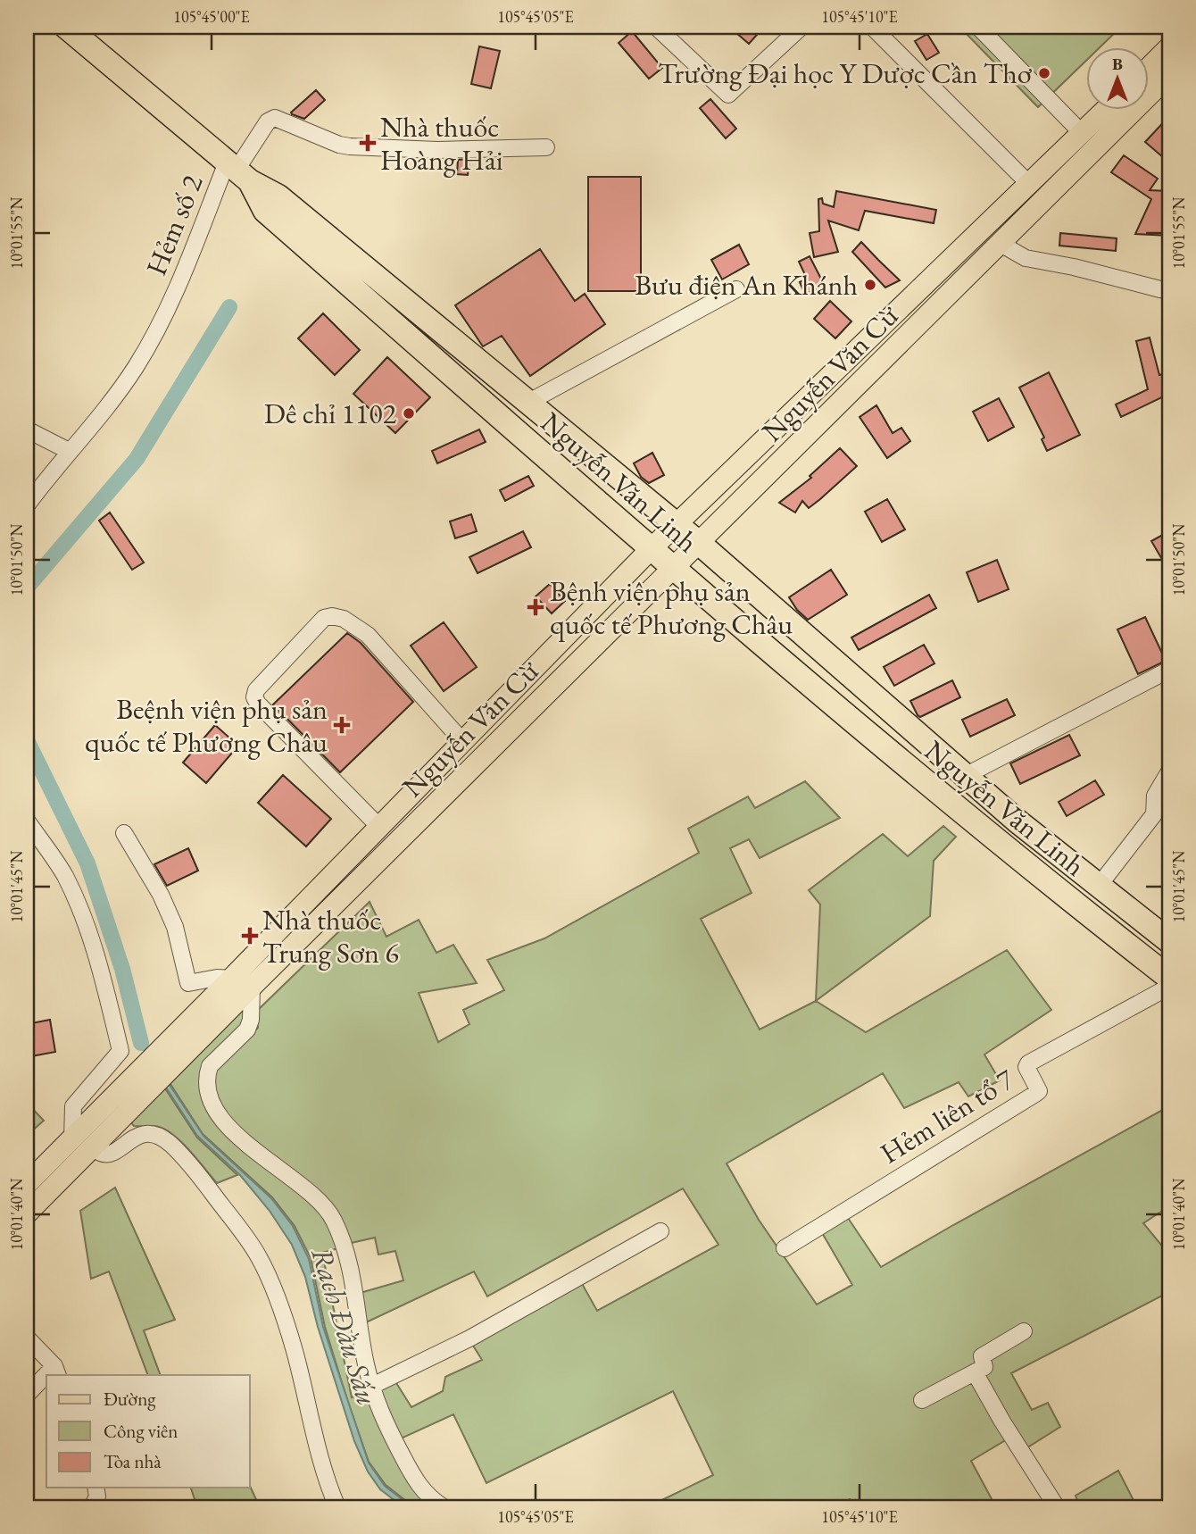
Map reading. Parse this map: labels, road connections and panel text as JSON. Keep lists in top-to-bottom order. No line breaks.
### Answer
{"streets":{"highway":["Nguyễn Văn Linh"],"main road":["Nguyễn Văn Cừ"],"street":["Hẻm số 2","Hẻm liên tổ 7"]},"crossings":[["Hẻm số 2","Nguyễn Văn Linh"],["Nguyễn Văn Cừ","Nguyễn Văn Linh"]],"water":["Rạch Đầu Sấu"],"places":{"other":["Trường Đại học Y Dược Cần Thơ","Bưu điện An Khánh","Dê chỉ 1102"],"health":["Nhà thuốc Hoàng Hải","Bệnh viện phụ sản quốc tế Phương Châu","Beệnh viện phụ sản quốc tế Phương Châu","Nhà thuốc Trung Sơn 6"]},"legend":["Đường","Công viên","Tòa nhà"],"north":"top","coordinates":["105°45'00\"E","105°45'05\"E","105°45'10\"E","10°01'55\"N","10°01'50\"N","10°01'45\"N","10°01'40\"N"]}
